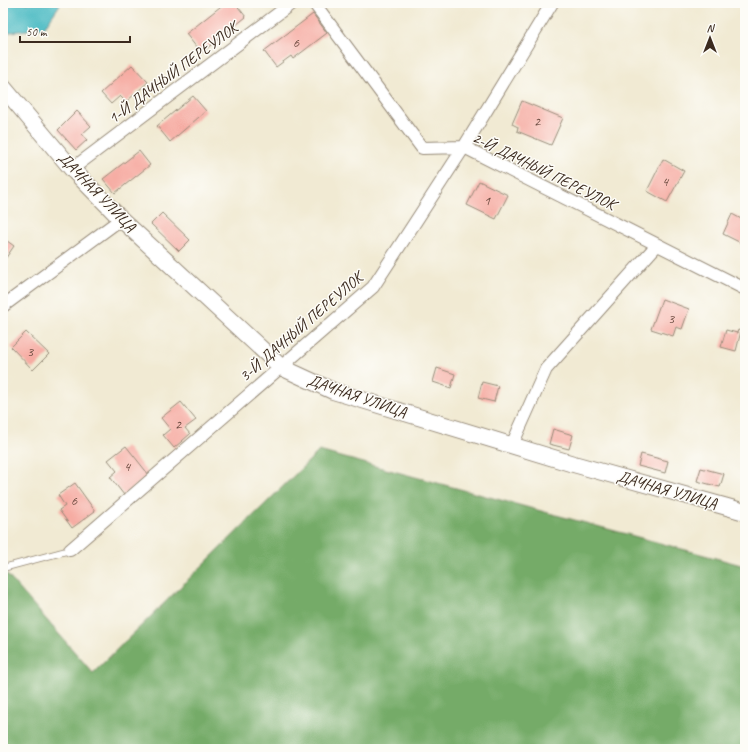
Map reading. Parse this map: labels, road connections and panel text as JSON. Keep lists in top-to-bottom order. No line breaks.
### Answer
{"streets":{"street":["1-Й ДАЧНЫЙ ПЕРЕУЛОК","2-Й ДАЧНЫЙ ПЕРЕУЛОК","ДАЧНАЯ УЛИЦА","3-Й ДАЧНЫЙ ПЕРЕУЛОК"]},"crossings":[["1-Й ДАЧНЫЙ ПЕРЕУЛОК","ДАЧНАЯ УЛИЦА"],["2-Й ДАЧНЫЙ ПЕРЕУЛОК","3-Й ДАЧНЫЙ ПЕРЕУЛОК"],["ДАЧНАЯ УЛИЦА","3-Й ДАЧНЫЙ ПЕРЕУЛОК"]],"house_numbers":["6","2","4","1","3","3","2","4","6"],"scale_bar":"50 m","north":"top"}
